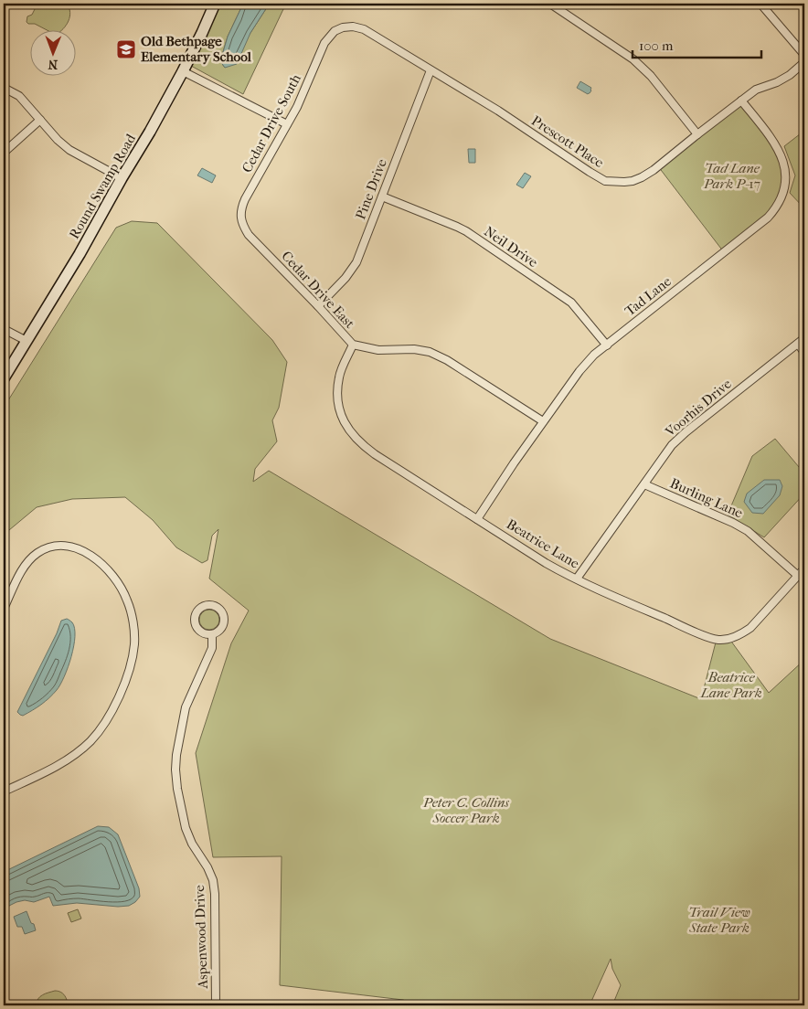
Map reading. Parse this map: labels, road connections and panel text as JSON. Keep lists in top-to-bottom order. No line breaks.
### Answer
{"streets":{"main road":["Round Swamp Road"],"street":["Cedar Drive South","Prescott Place","Pine Drive","Neil Drive","Cedar Drive East","Tad Lane","Voorhis Drive","Burling Lane","Beatrice Lane","Aspenwood Drive"]},"crossings":[["Cedar Drive South","Prescott Place"],["Cedar Drive South","Cedar Drive East"],["Prescott Place","Pine Drive"],["Prescott Place","Tad Lane"],["Pine Drive","Neil Drive"],["Pine Drive","Cedar Drive East"],["Neil Drive","Tad Lane"],["Cedar Drive East","Tad Lane"],["Cedar Drive East","Beatrice Lane"],["Tad Lane","Beatrice Lane"],["Voorhis Drive","Burling Lane"],["Voorhis Drive","Beatrice Lane"],["Burling Lane","Beatrice Lane"]],"parks":["Tad Lane Park P-17","Beatrice Lane Park","Peter C. Collins Soccer Park","Trail View State Park"],"places":{"school or university":["Old Bethpage Elementary School"]},"scale_bar":"100 m","north":"bottom"}
